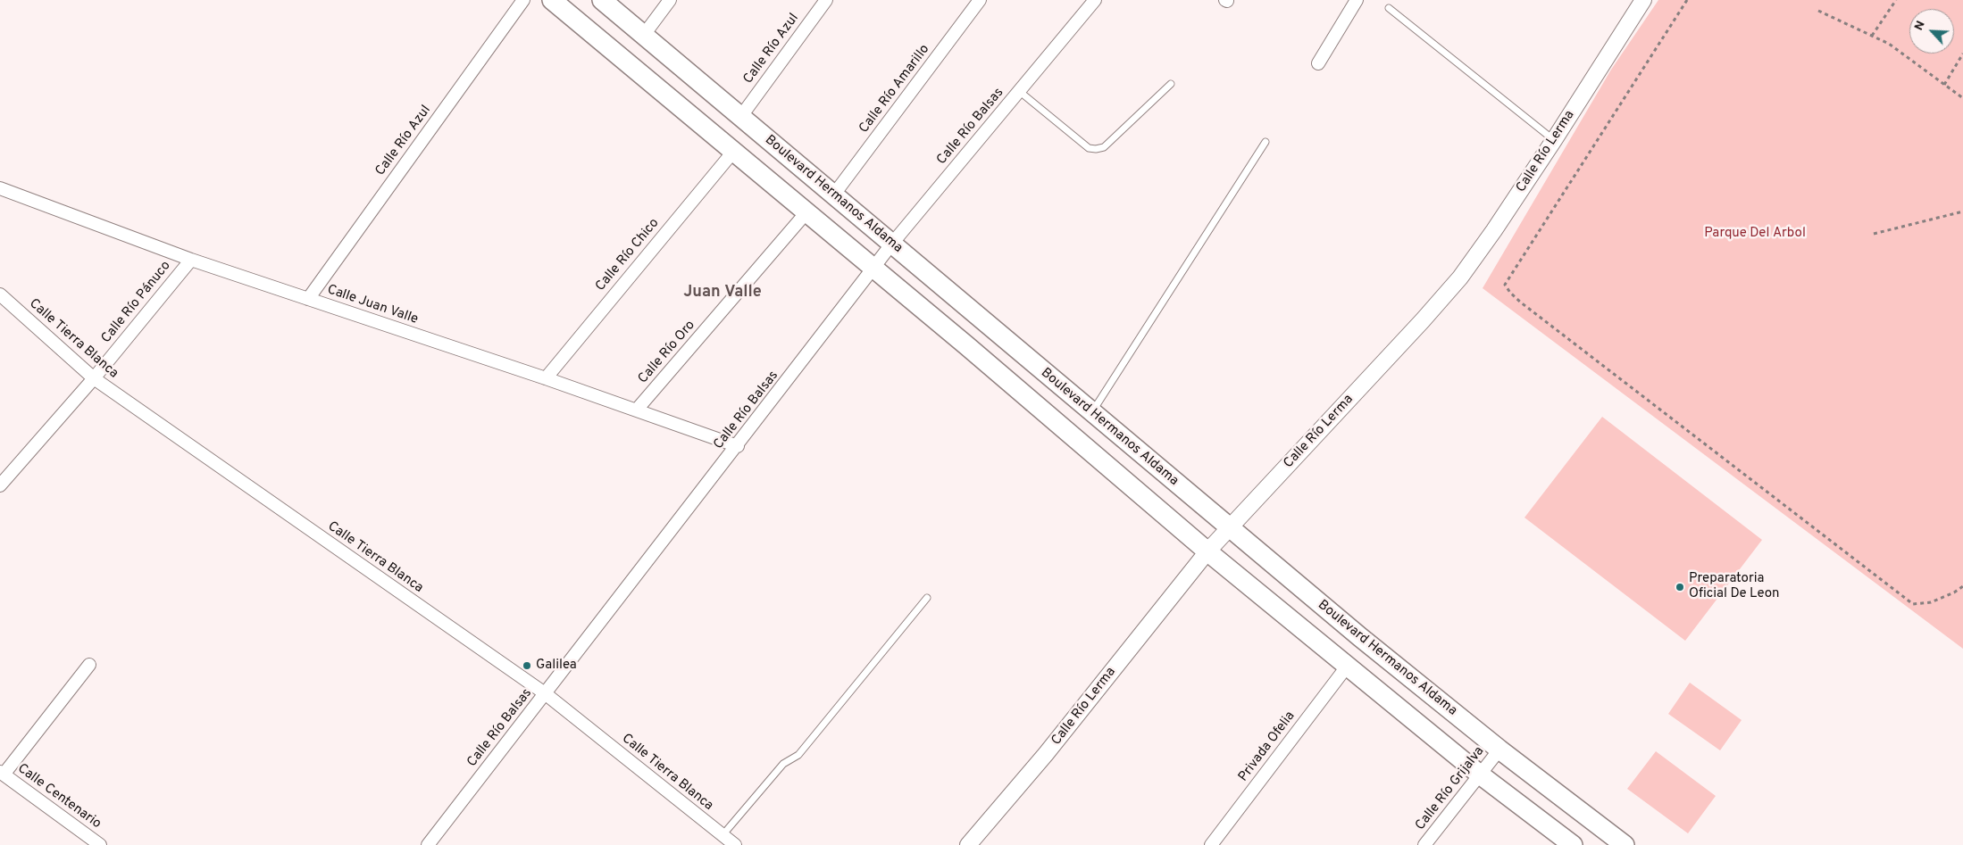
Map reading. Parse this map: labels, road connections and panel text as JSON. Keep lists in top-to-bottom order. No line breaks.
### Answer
{"streets":{"main road":["Boulevard Hermanos Aldama"],"street":["Calle Río Azul","Calle Río Amarillo","Calle Río Balsas","Calle Río Lerma","Calle Río Chico","Calle Río Pánuco","Calle Juan Valle","Calle Tierra Blanca","Calle Río Oro","Privada Ofelia","Calle Río Grijalva","Calle Centenario"]},"crossings":[["Calle Río Azul","Boulevard Hermanos Aldama"],["Calle Río Azul","Calle Juan Valle"],["Calle Río Amarillo","Boulevard Hermanos Aldama"],["Calle Río Balsas","Boulevard Hermanos Aldama"],["Calle Río Balsas","Calle Juan Valle"],["Calle Río Balsas","Calle Tierra Blanca"],["Calle Río Lerma","Boulevard Hermanos Aldama"],["Boulevard Hermanos Aldama","Calle Río Grijalva"],["Calle Río Chico","Calle Juan Valle"],["Calle Río Pánuco","Calle Juan Valle"],["Calle Río Pánuco","Calle Tierra Blanca"],["Calle Juan Valle","Calle Río Oro"]],"districts":["Juan Valle"],"parks":["Parque Del Arbol"],"places":["Preparatoria Oficial De Leon","Galilea"],"north":"top left"}
